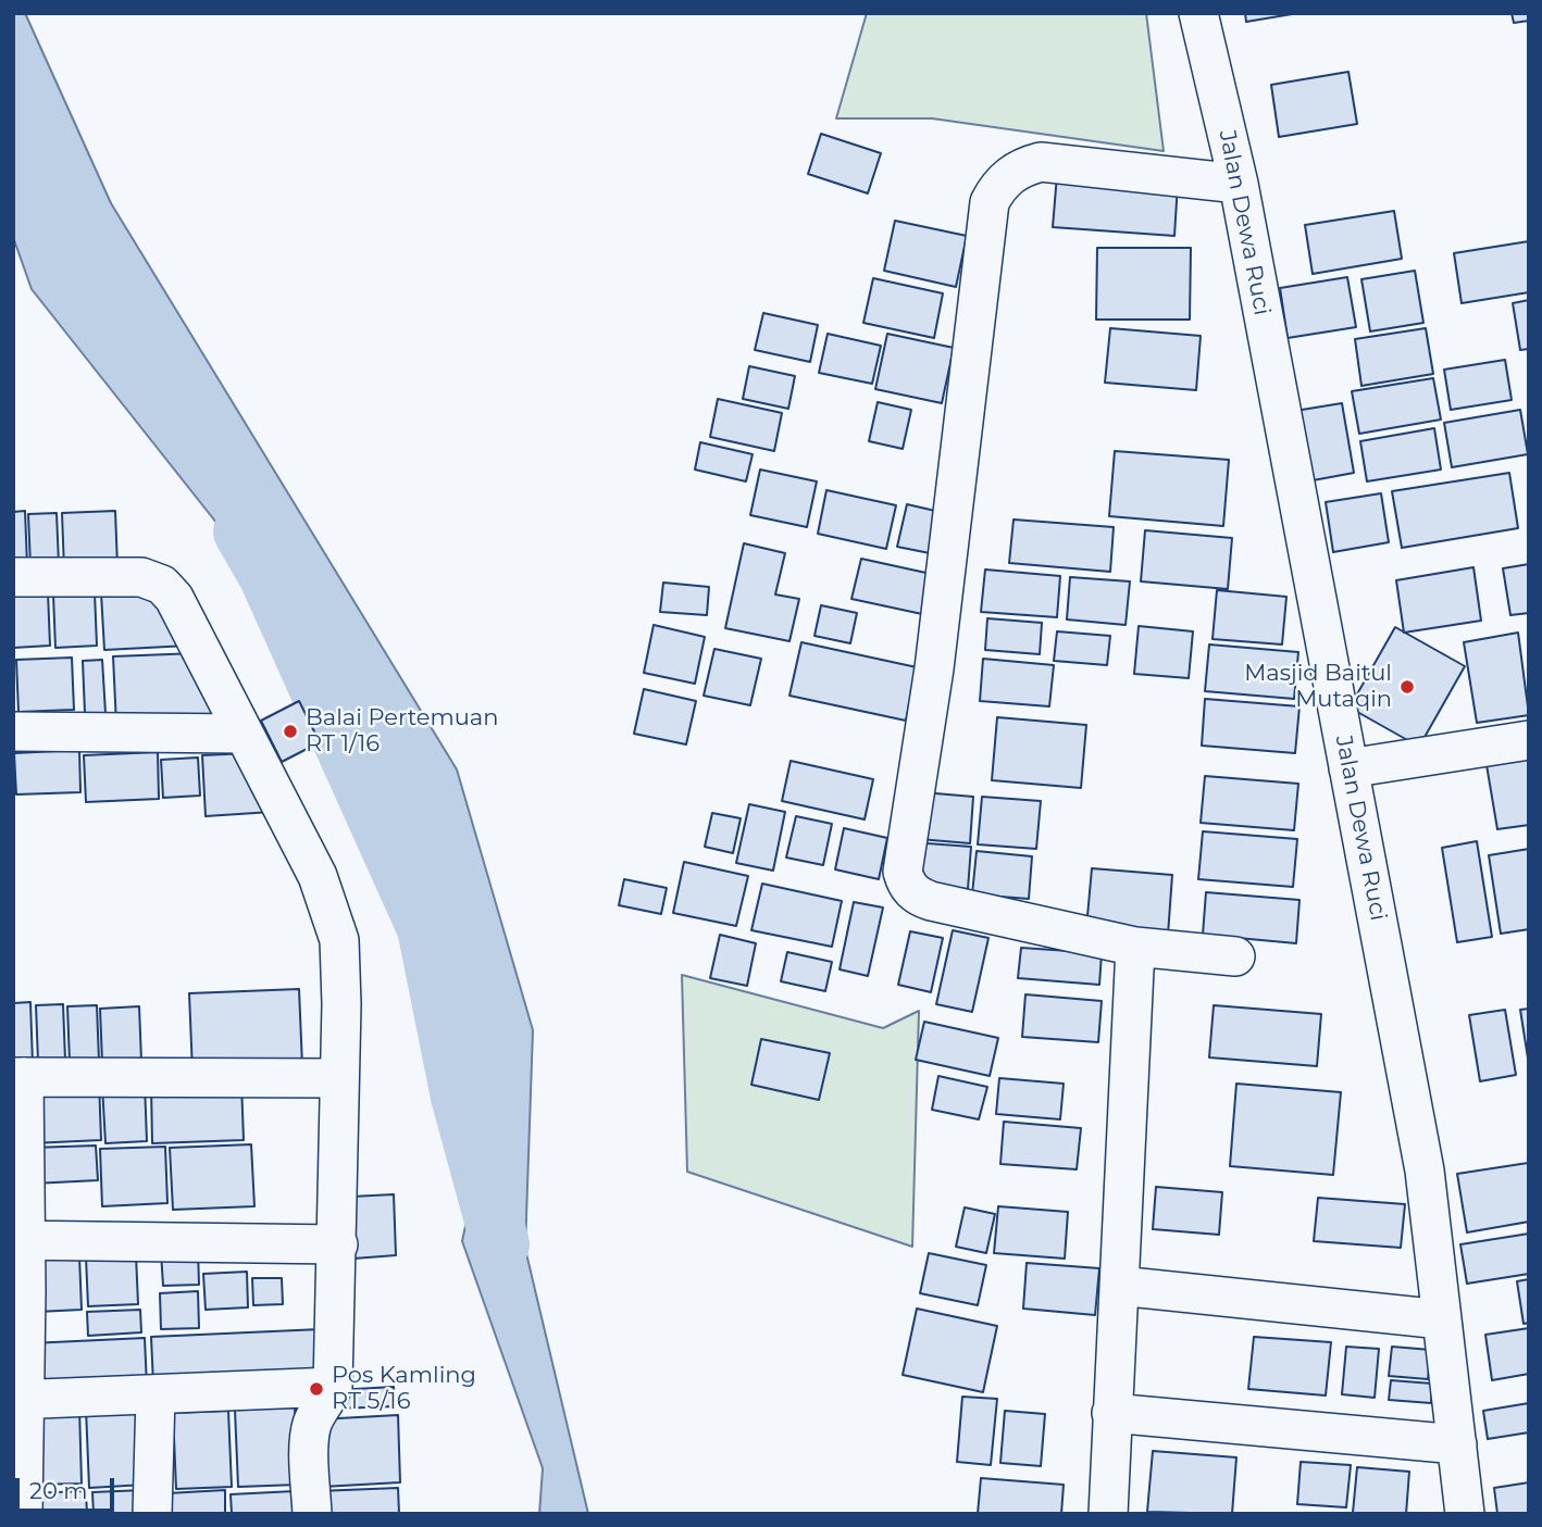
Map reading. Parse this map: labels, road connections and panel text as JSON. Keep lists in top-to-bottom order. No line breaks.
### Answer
{"streets":{"street":["Jalan Dewa Ruci"]},"places":["Masjid Baitul Mutaqin","Balai Pertemuan RT 1/16","Pos Kamling RT 5/16"],"scale_bar":"20 m"}
